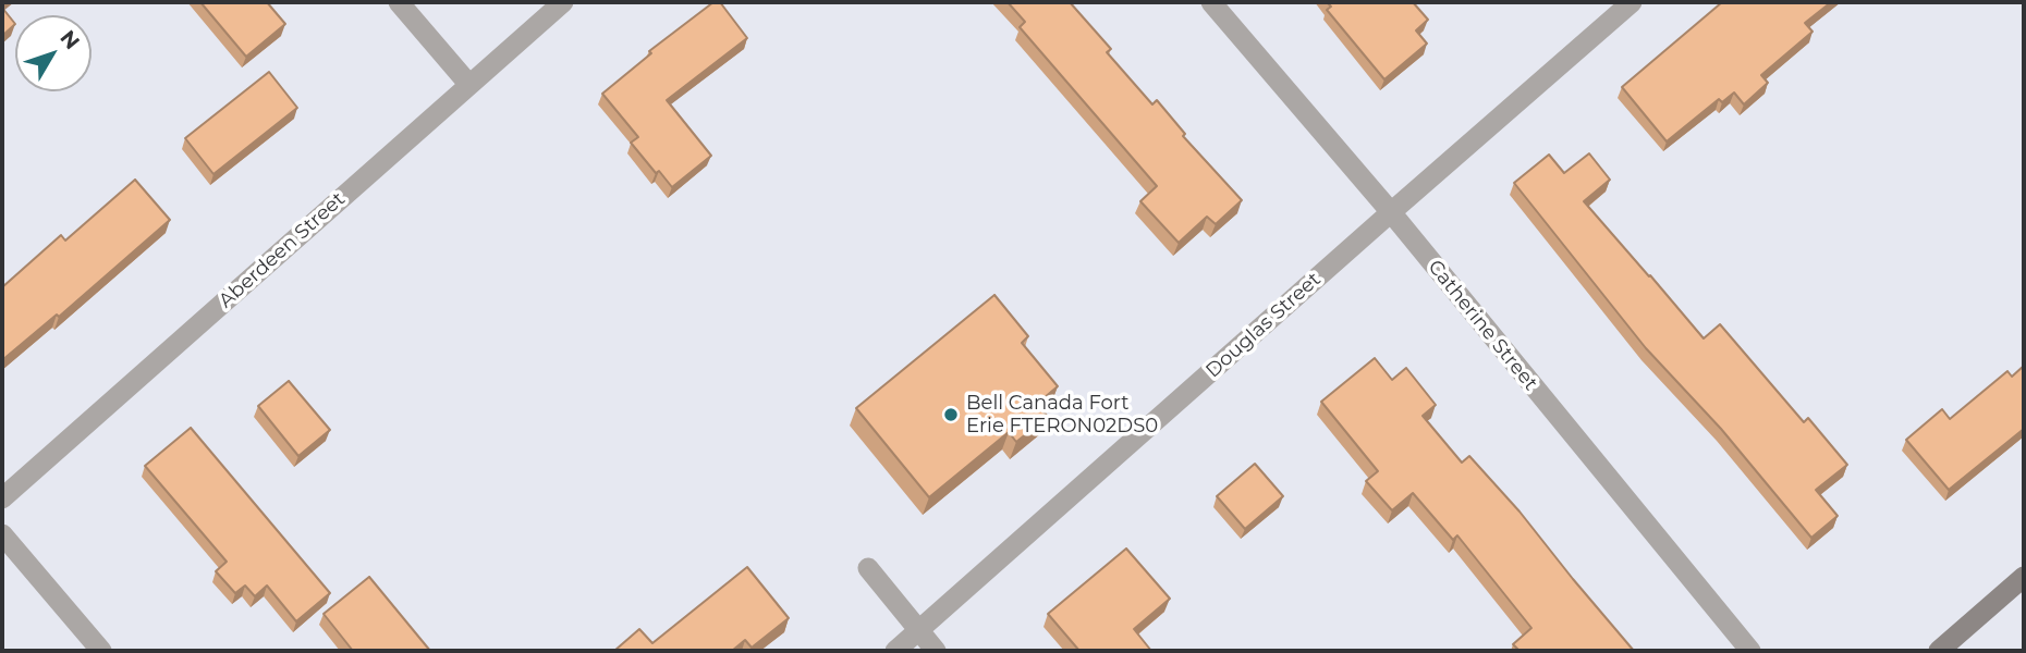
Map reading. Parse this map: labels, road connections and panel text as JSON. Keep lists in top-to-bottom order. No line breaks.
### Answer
{"streets":{"street":["Aberdeen Street","Douglas Street","Catherine Street"]},"crossings":[["Douglas Street","Catherine Street"]],"places":["Bell Canada Fort Erie FTERON02DS0"],"north":"top right"}
